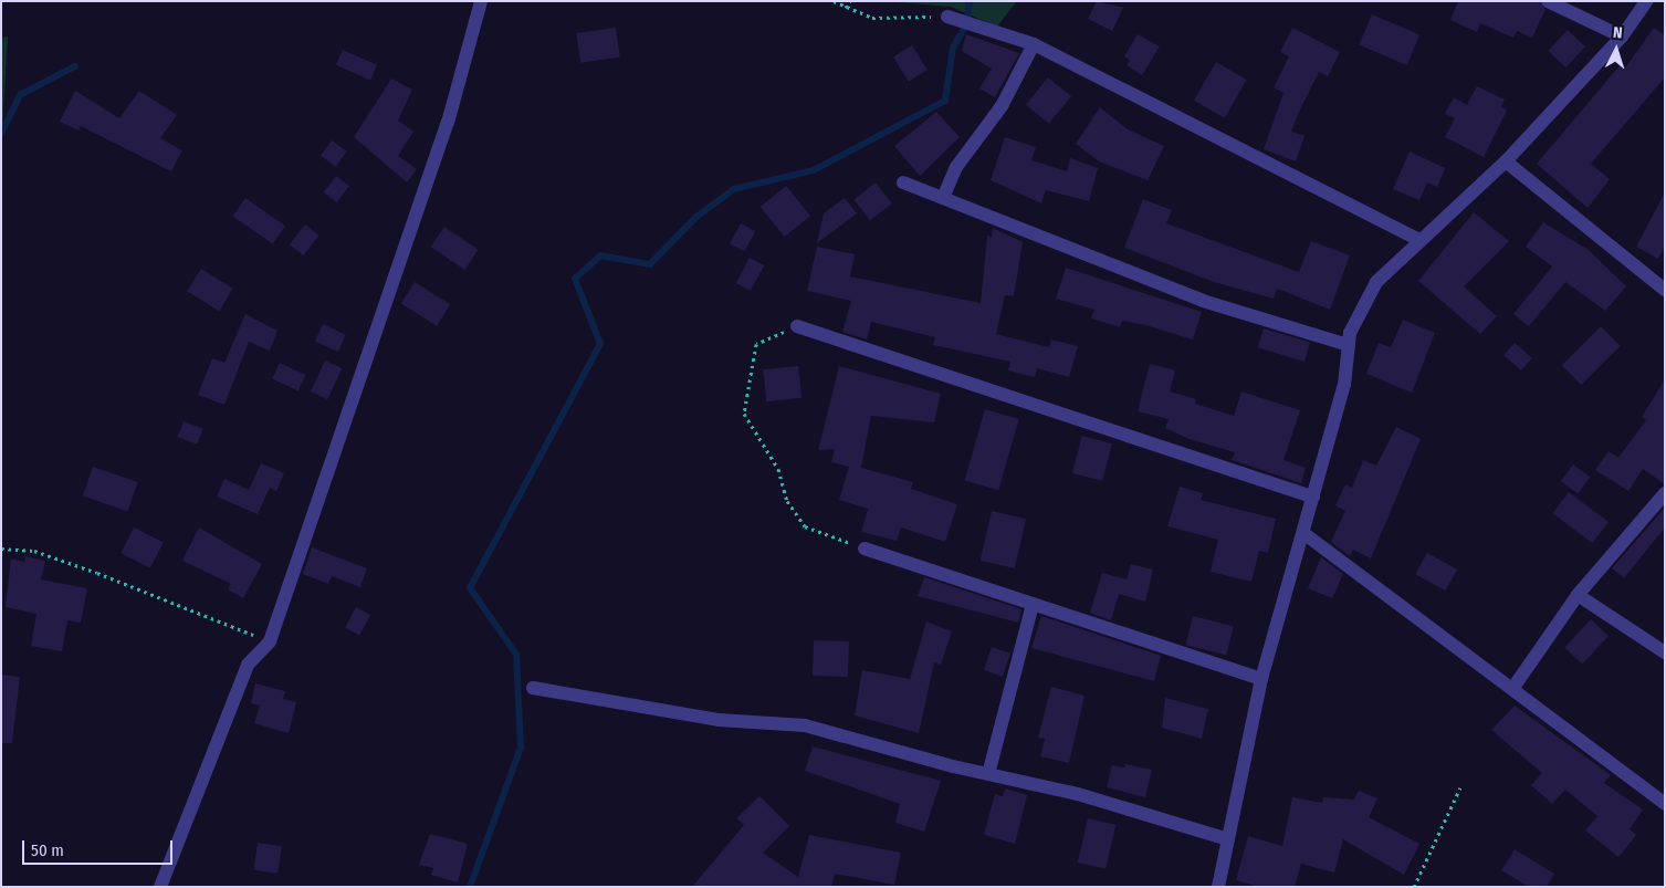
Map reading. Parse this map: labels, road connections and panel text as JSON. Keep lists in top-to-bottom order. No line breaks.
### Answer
{"scale_bar":"50 m","north":"top"}
